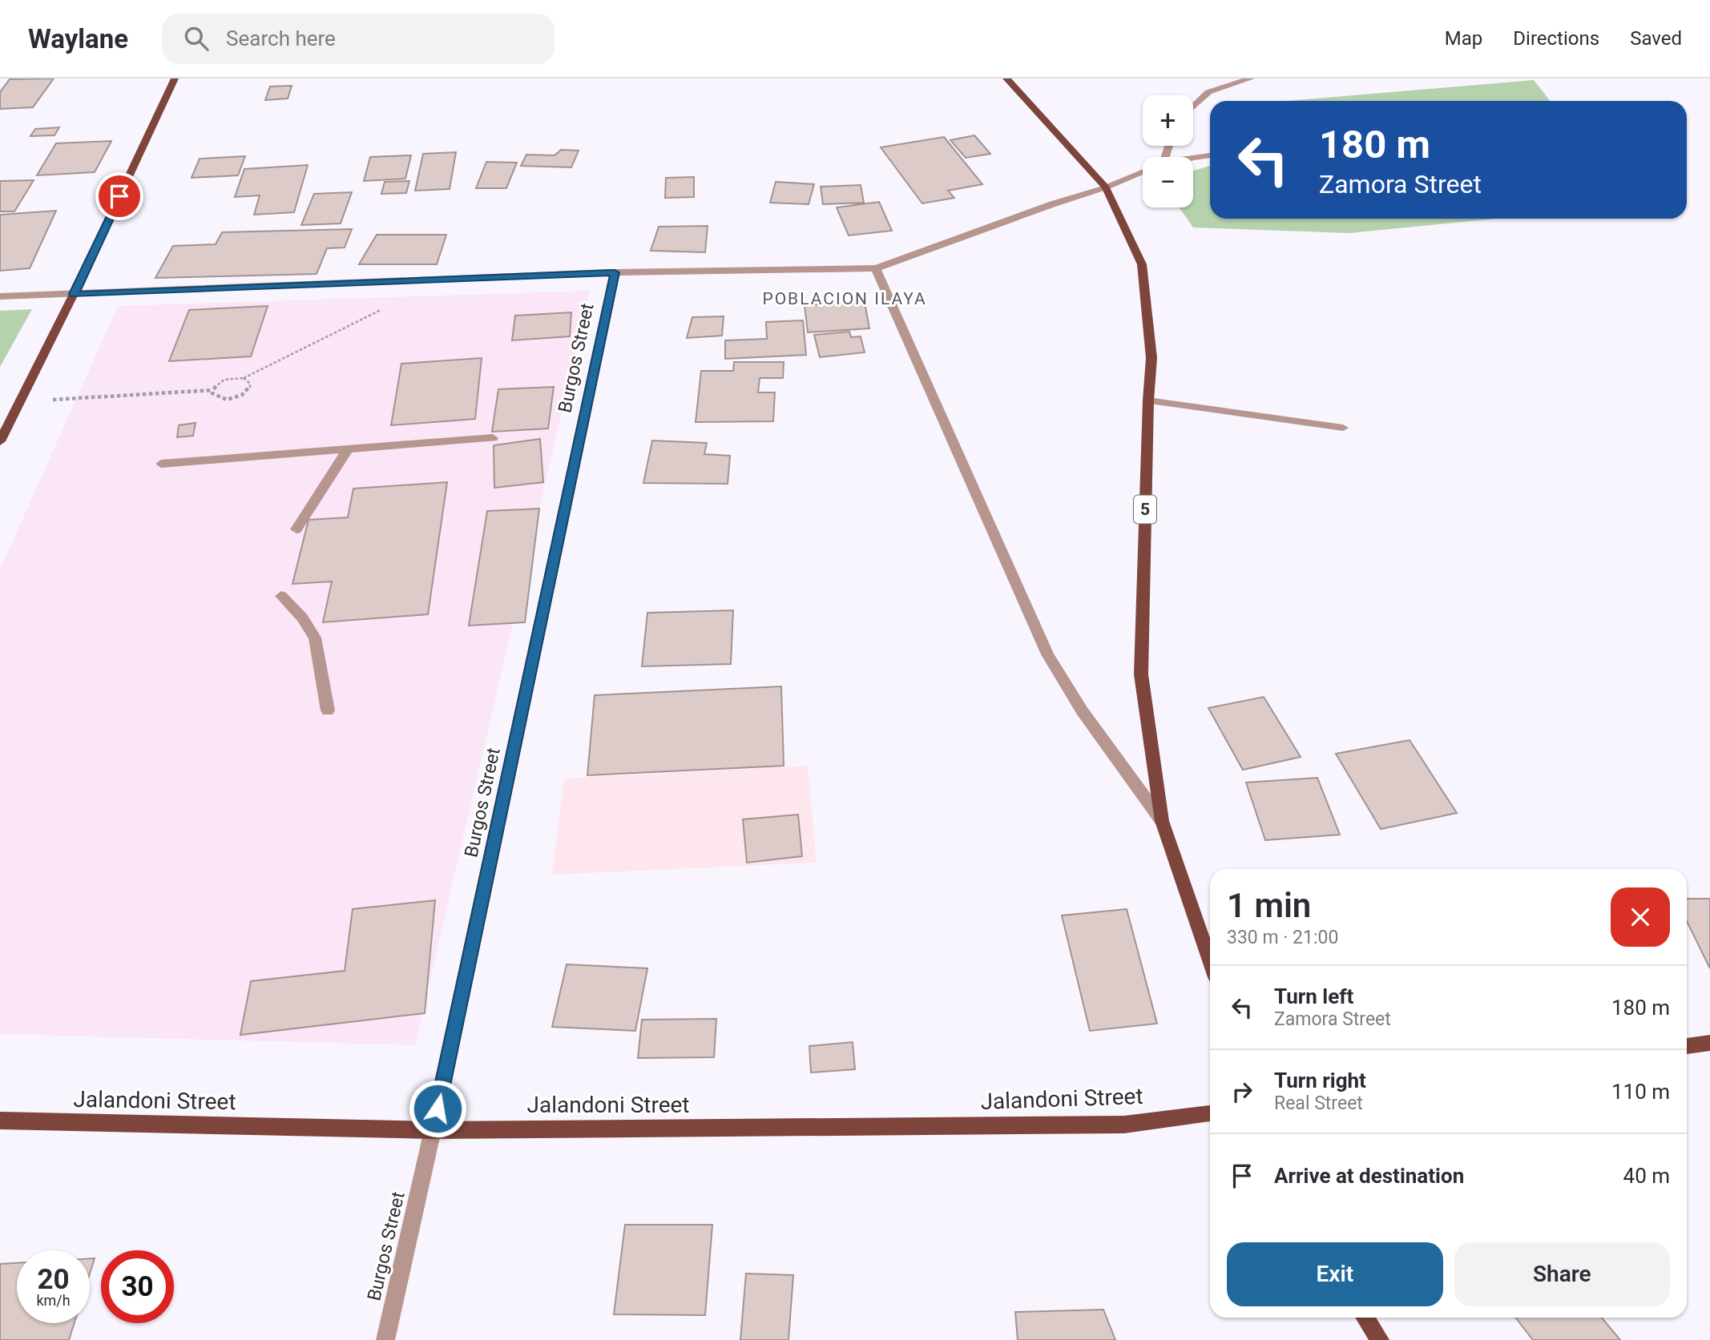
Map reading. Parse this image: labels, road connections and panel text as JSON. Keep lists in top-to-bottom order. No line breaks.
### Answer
{"streets":{"main road":["5","Jalandoni Street"],"street":["Burgos Street"]},"crossings":[["Burgos Street","Jalandoni Street"]],"districts":["POBLACION ILAYA"],"page":{"header":"Waylane","search":"Search here","nav":["Map","Directions","Saved"],"map_buttons":["+","−"],"turn":["180 m","Zamora Street"],"heading":["1 min","330 m · 21:00"],"list":[{"name":"Turn left","note":"Zamora Street","value":"180 m"},{"name":"Turn right","note":"Real Street","value":"110 m"},{"name":"Arrive at destination","value":"40 m"}],"buttons":["Exit","Share"],"speed":"20 km/h","limit":"30"}}
